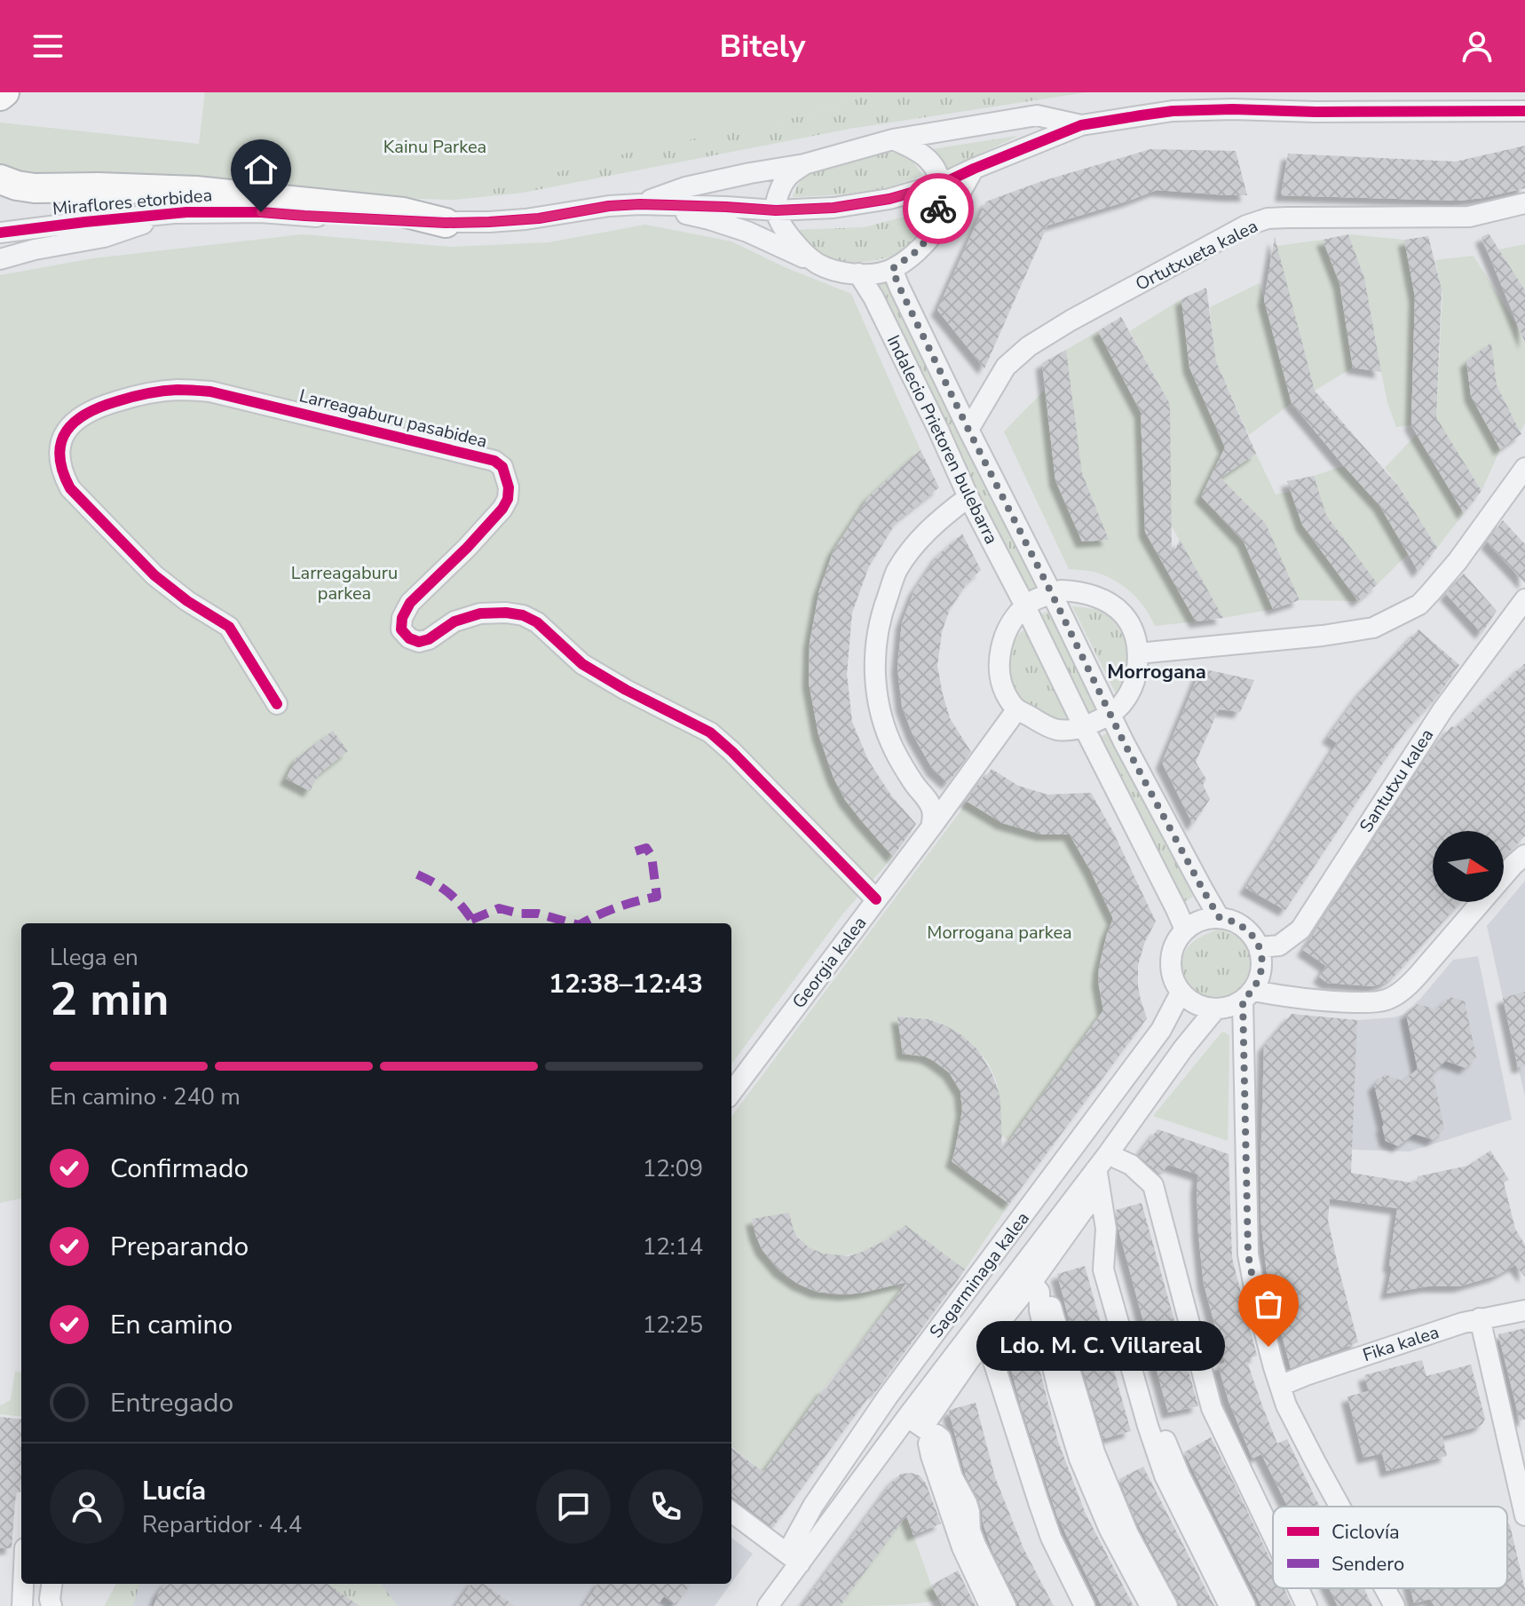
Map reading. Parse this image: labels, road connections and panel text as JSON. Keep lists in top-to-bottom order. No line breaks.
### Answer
{"streets":{"street":["Miraflores etorbidea","Ortutxueta kalea","Larreagaburu pasabidea","Indalecio Prietoren bulebarra","Santutxu kalea","Georgia kalea","Sagarminaga kalea","Fika kalea"]},"crossings":[["Miraflores etorbidea","Indalecio Prietoren bulebarra"],["Ortutxueta kalea","Indalecio Prietoren bulebarra"],["Larreagaburu pasabidea","Georgia kalea"],["Indalecio Prietoren bulebarra","Santutxu kalea"],["Indalecio Prietoren bulebarra","Sagarminaga kalea"],["Santutxu kalea","Sagarminaga kalea"]],"districts":["Morrogana"],"parks":["Kainu Parkea","Larreagaburu parkea","Morrogana parkea"],"places":["Ldo. M. C. Villareal"],"legend":["Ciclovía","Sendero"],"north":"right","page":{"header":"Bitely","heading":["2 min","Llega en","12:38–12:43"],"panel":["Lucía","Repartidor · 4.4"],"bar":"En camino · 240 m","list":[["Confirmado","12:09"],["Preparando","12:14"],["En camino","12:25"],"Entregado"],"bubble":"Ldo. M. C. Villareal"}}
